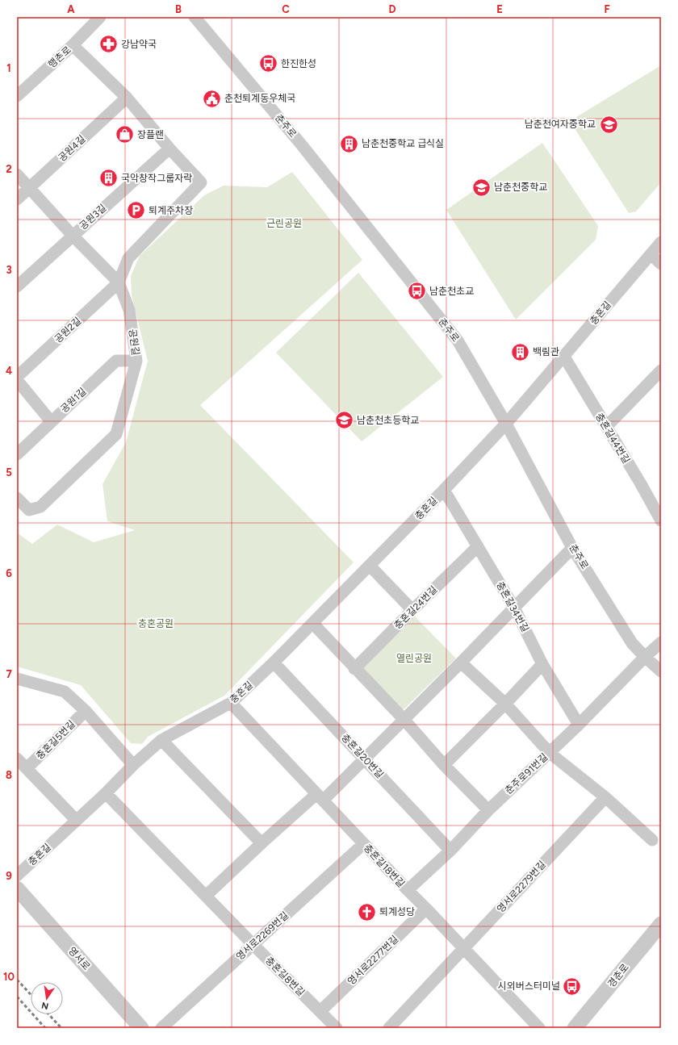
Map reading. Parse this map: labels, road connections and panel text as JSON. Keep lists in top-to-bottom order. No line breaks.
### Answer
{"streets":{"street":["행촌로","춘주로","공원4길","공원3길","충혼길","공원2길","공원길","공원1길","충혼길44번길","충혼길34번길","충혼길24번길","충혼길5번길","충혼길20번길","춘주로91번길","충혼길18번길","영서로2279번길","영서로2269번길","영서로","영서로2277번길","경춘로","충혼길8번길"]},"crossings":[["춘주로","충혼길"],["춘주로","춘주로91번길"],["충혼길","충혼길44번길"],["충혼길","충혼길34번길"],["충혼길","충혼길20번길"],["충혼길","충혼길18번길"],["충혼길","충혼길8번길"],["공원2길","공원길"],["공원길","공원1길"],["충혼길34번길","충혼길24번길"],["충혼길34번길","춘주로91번길"],["충혼길20번길","춘주로91번길"],["춘주로91번길","충혼길18번길"],["충혼길18번길","영서로2279번길"],["충혼길18번길","영서로2269번길"],["충혼길18번길","영서로2277번길"],["영서로2269번길","충혼길8번길"],["영서로2277번길","충혼길8번길"]],"parks":["근린공원","충혼공원","열린공원"],"places":{"pharmacy":["강남약국"],"bus stop":["한진한성","남춘천초교","시외버스터미널"],"public building":["춘천퇴계동우체국"],"school or university":["남춘천여자중학교","남춘천중학교","남춘천초등학교"],"shop":["장플랜"],"building":["남춘천중학교 급식실","국악창작그룹자락","백림관"],"parking":["퇴계주차장"],"church":["퇴계성당"]},"north":"bottom","grid":{"columns":["A","B","C","D","E","F"],"rows":["1","2","3","4","5","6","7","8","9","10"]}}
